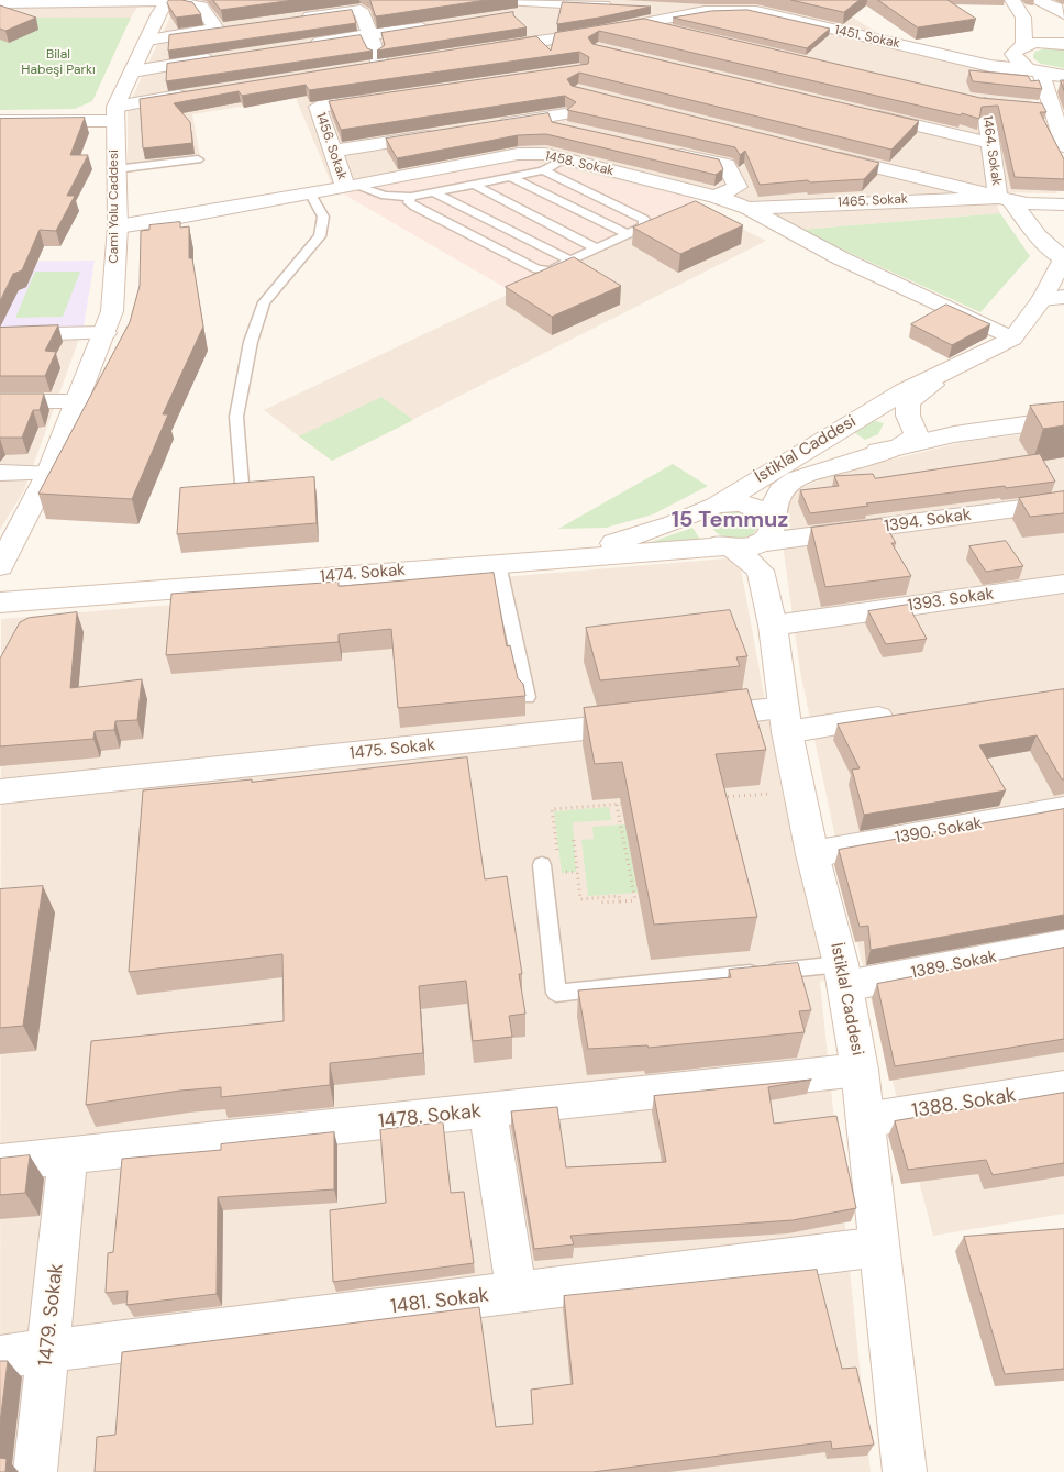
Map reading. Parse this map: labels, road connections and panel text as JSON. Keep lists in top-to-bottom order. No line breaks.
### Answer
{"streets":{"street":["1451. Sokak","1456. Sokak","1464. Sokak","1458. Sokak","1465. Sokak","Cami Yolu Caddesi","İstiklal Caddesi","1394. Sokak","1474. Sokak","1393. Sokak","1475. Sokak","1390. Sokak","1389. Sokak","1388. Sokak","1478. Sokak","1481. Sokak","1479. Sokak"]},"crossings":[["1456. Sokak","1458. Sokak"],["1464. Sokak","1465. Sokak"],["1458. Sokak","1465. Sokak"],["1458. Sokak","Cami Yolu Caddesi"],["1458. Sokak","İstiklal Caddesi"],["İstiklal Caddesi","1394. Sokak"],["İstiklal Caddesi","1474. Sokak"],["İstiklal Caddesi","1393. Sokak"],["İstiklal Caddesi","1390. Sokak"],["İstiklal Caddesi","1389. Sokak"],["İstiklal Caddesi","1388. Sokak"],["İstiklal Caddesi","1478. Sokak"],["İstiklal Caddesi","1481. Sokak"],["1394. Sokak","1474. Sokak"],["1478. Sokak","1479. Sokak"],["1481. Sokak","1479. Sokak"]],"districts":["15 Temmuz"],"parks":["Bilal Habeşi Parkı"]}
